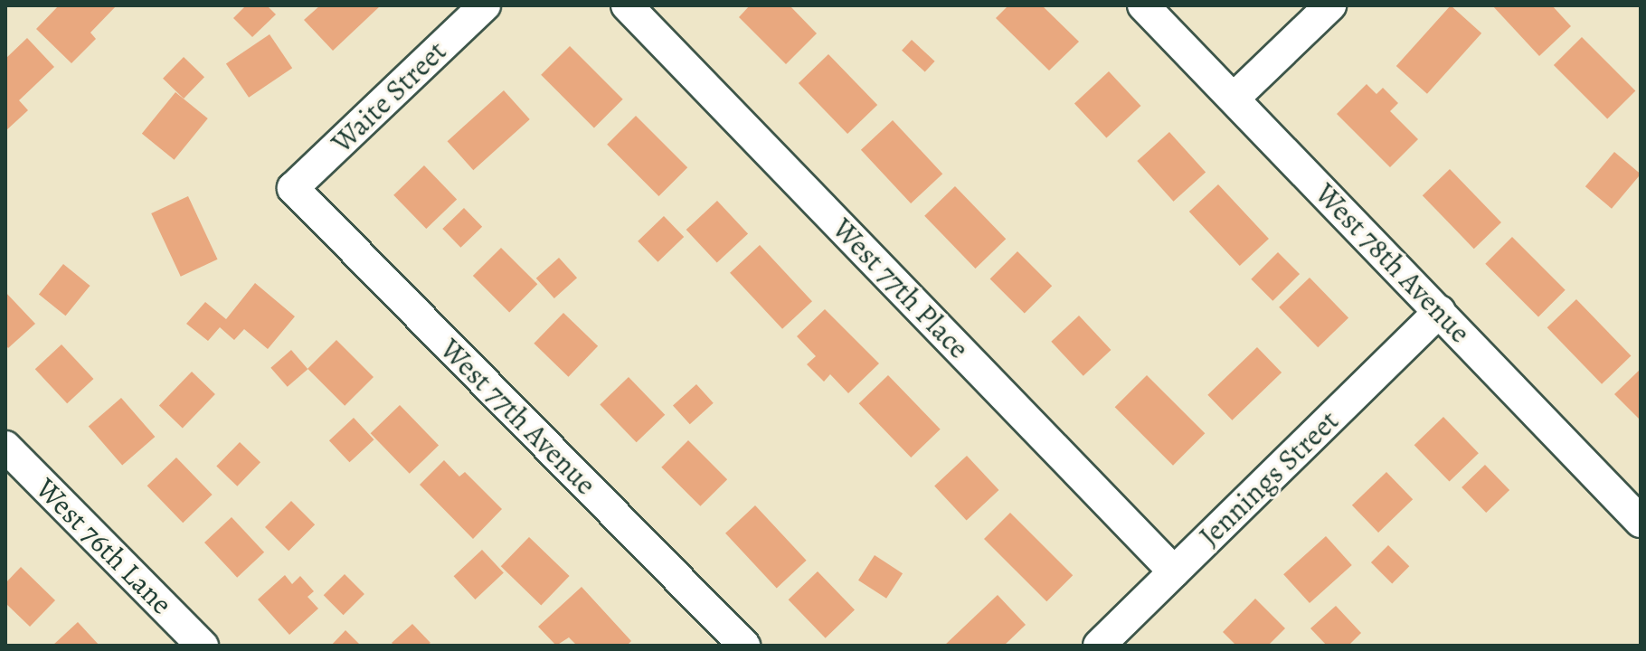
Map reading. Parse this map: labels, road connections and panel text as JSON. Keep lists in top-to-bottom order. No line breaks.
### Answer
{"streets":{"street":["Waite Street","West 78th Avenue","West 77th Place","West 77th Avenue","Jennings Street","West 76th Lane"]},"crossings":[["Waite Street","West 77th Avenue"],["West 78th Avenue","Jennings Street"],["West 77th Place","Jennings Street"]]}
